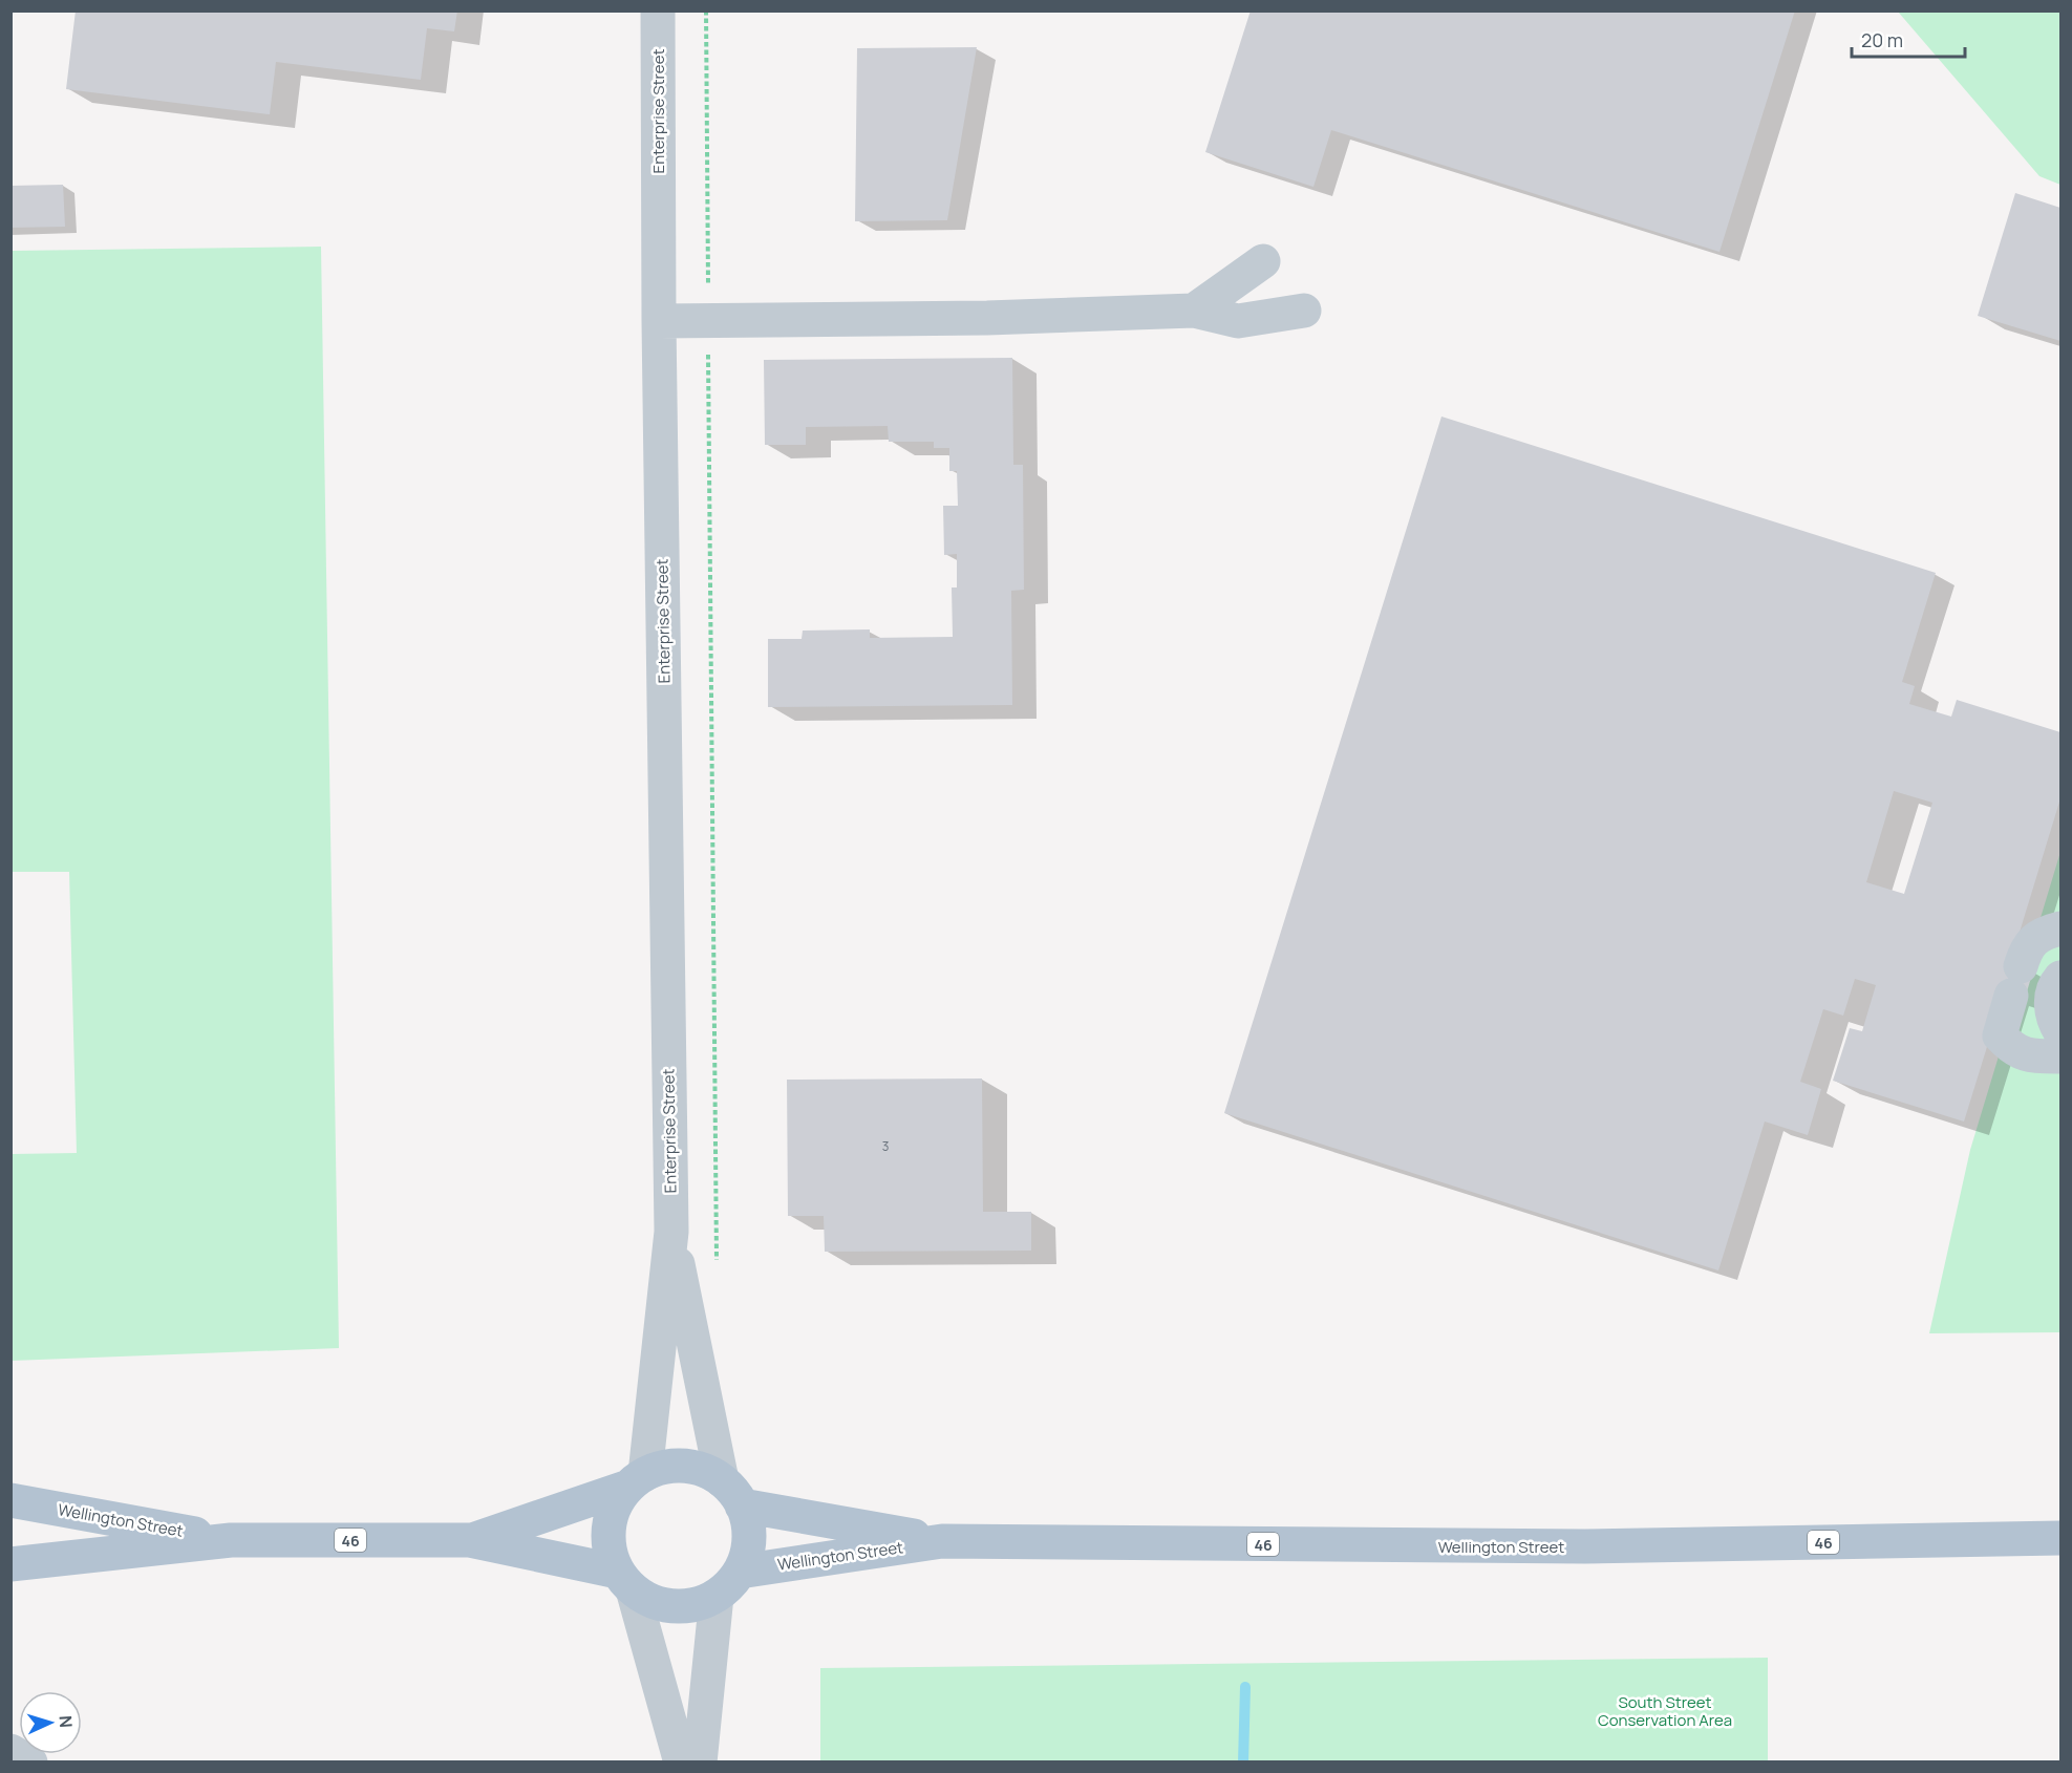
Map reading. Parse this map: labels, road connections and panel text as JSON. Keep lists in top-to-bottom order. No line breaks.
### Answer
{"streets":{"main road":["Wellington Street","46"],"street":["Enterprise Street"]},"crossings":[["Enterprise Street","Wellington Street"],["Enterprise Street","46"],["Wellington Street","46"]],"parks":["South Street Conservation Area"],"house_numbers":["3"],"scale_bar":"20 m","north":"right"}
